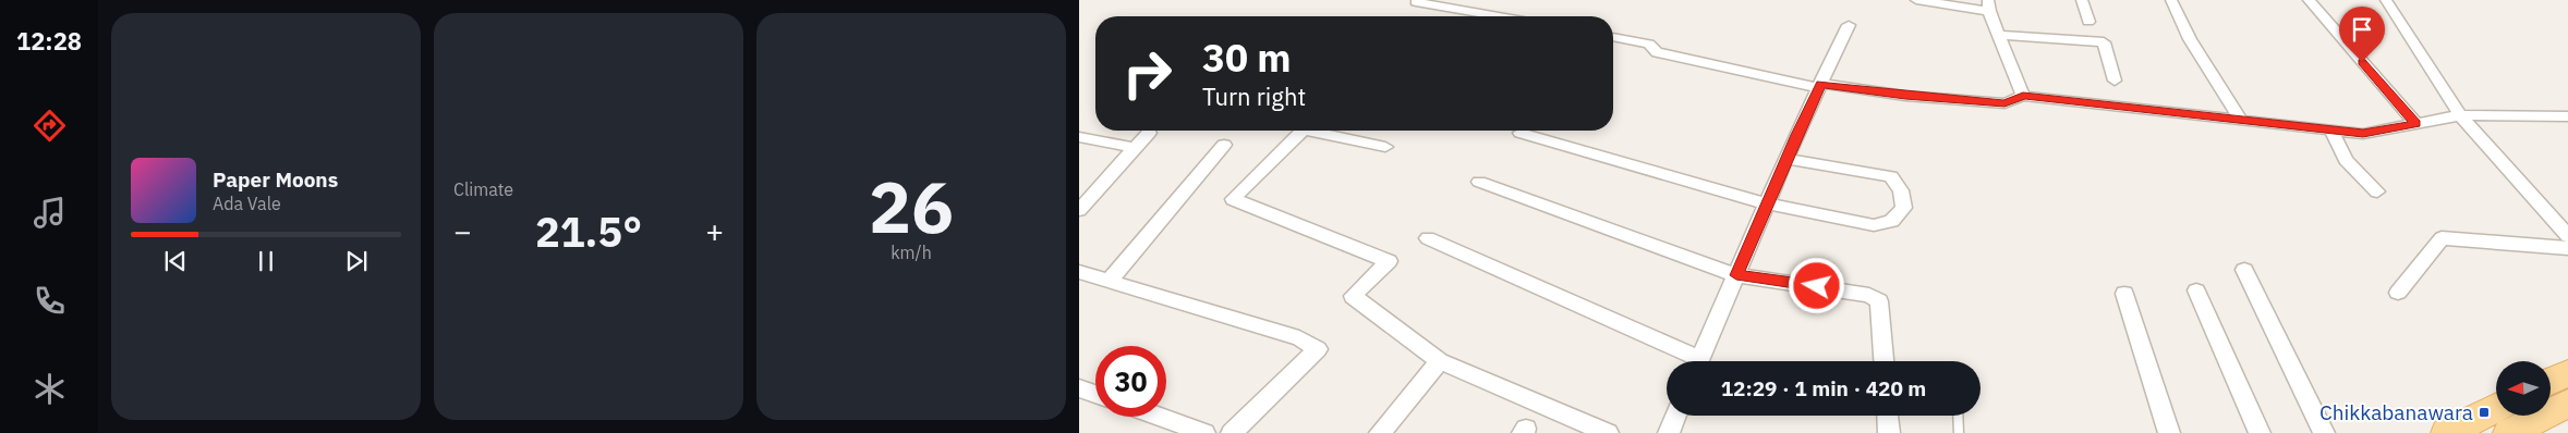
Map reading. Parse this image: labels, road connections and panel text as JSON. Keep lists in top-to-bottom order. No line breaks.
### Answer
{"places":{"transit":["Chikkabanawara"]},"north":"left","page":{"tabs":"12:28","tile":["Climate",["26","km/h"]],"turn":["30 m","Turn right"],"song":["Paper Moons","Ada Vale"],"heat":["−","21.5°","+"],"limit":"30","trip":"12:29 · 1 min · 420 m"}}
